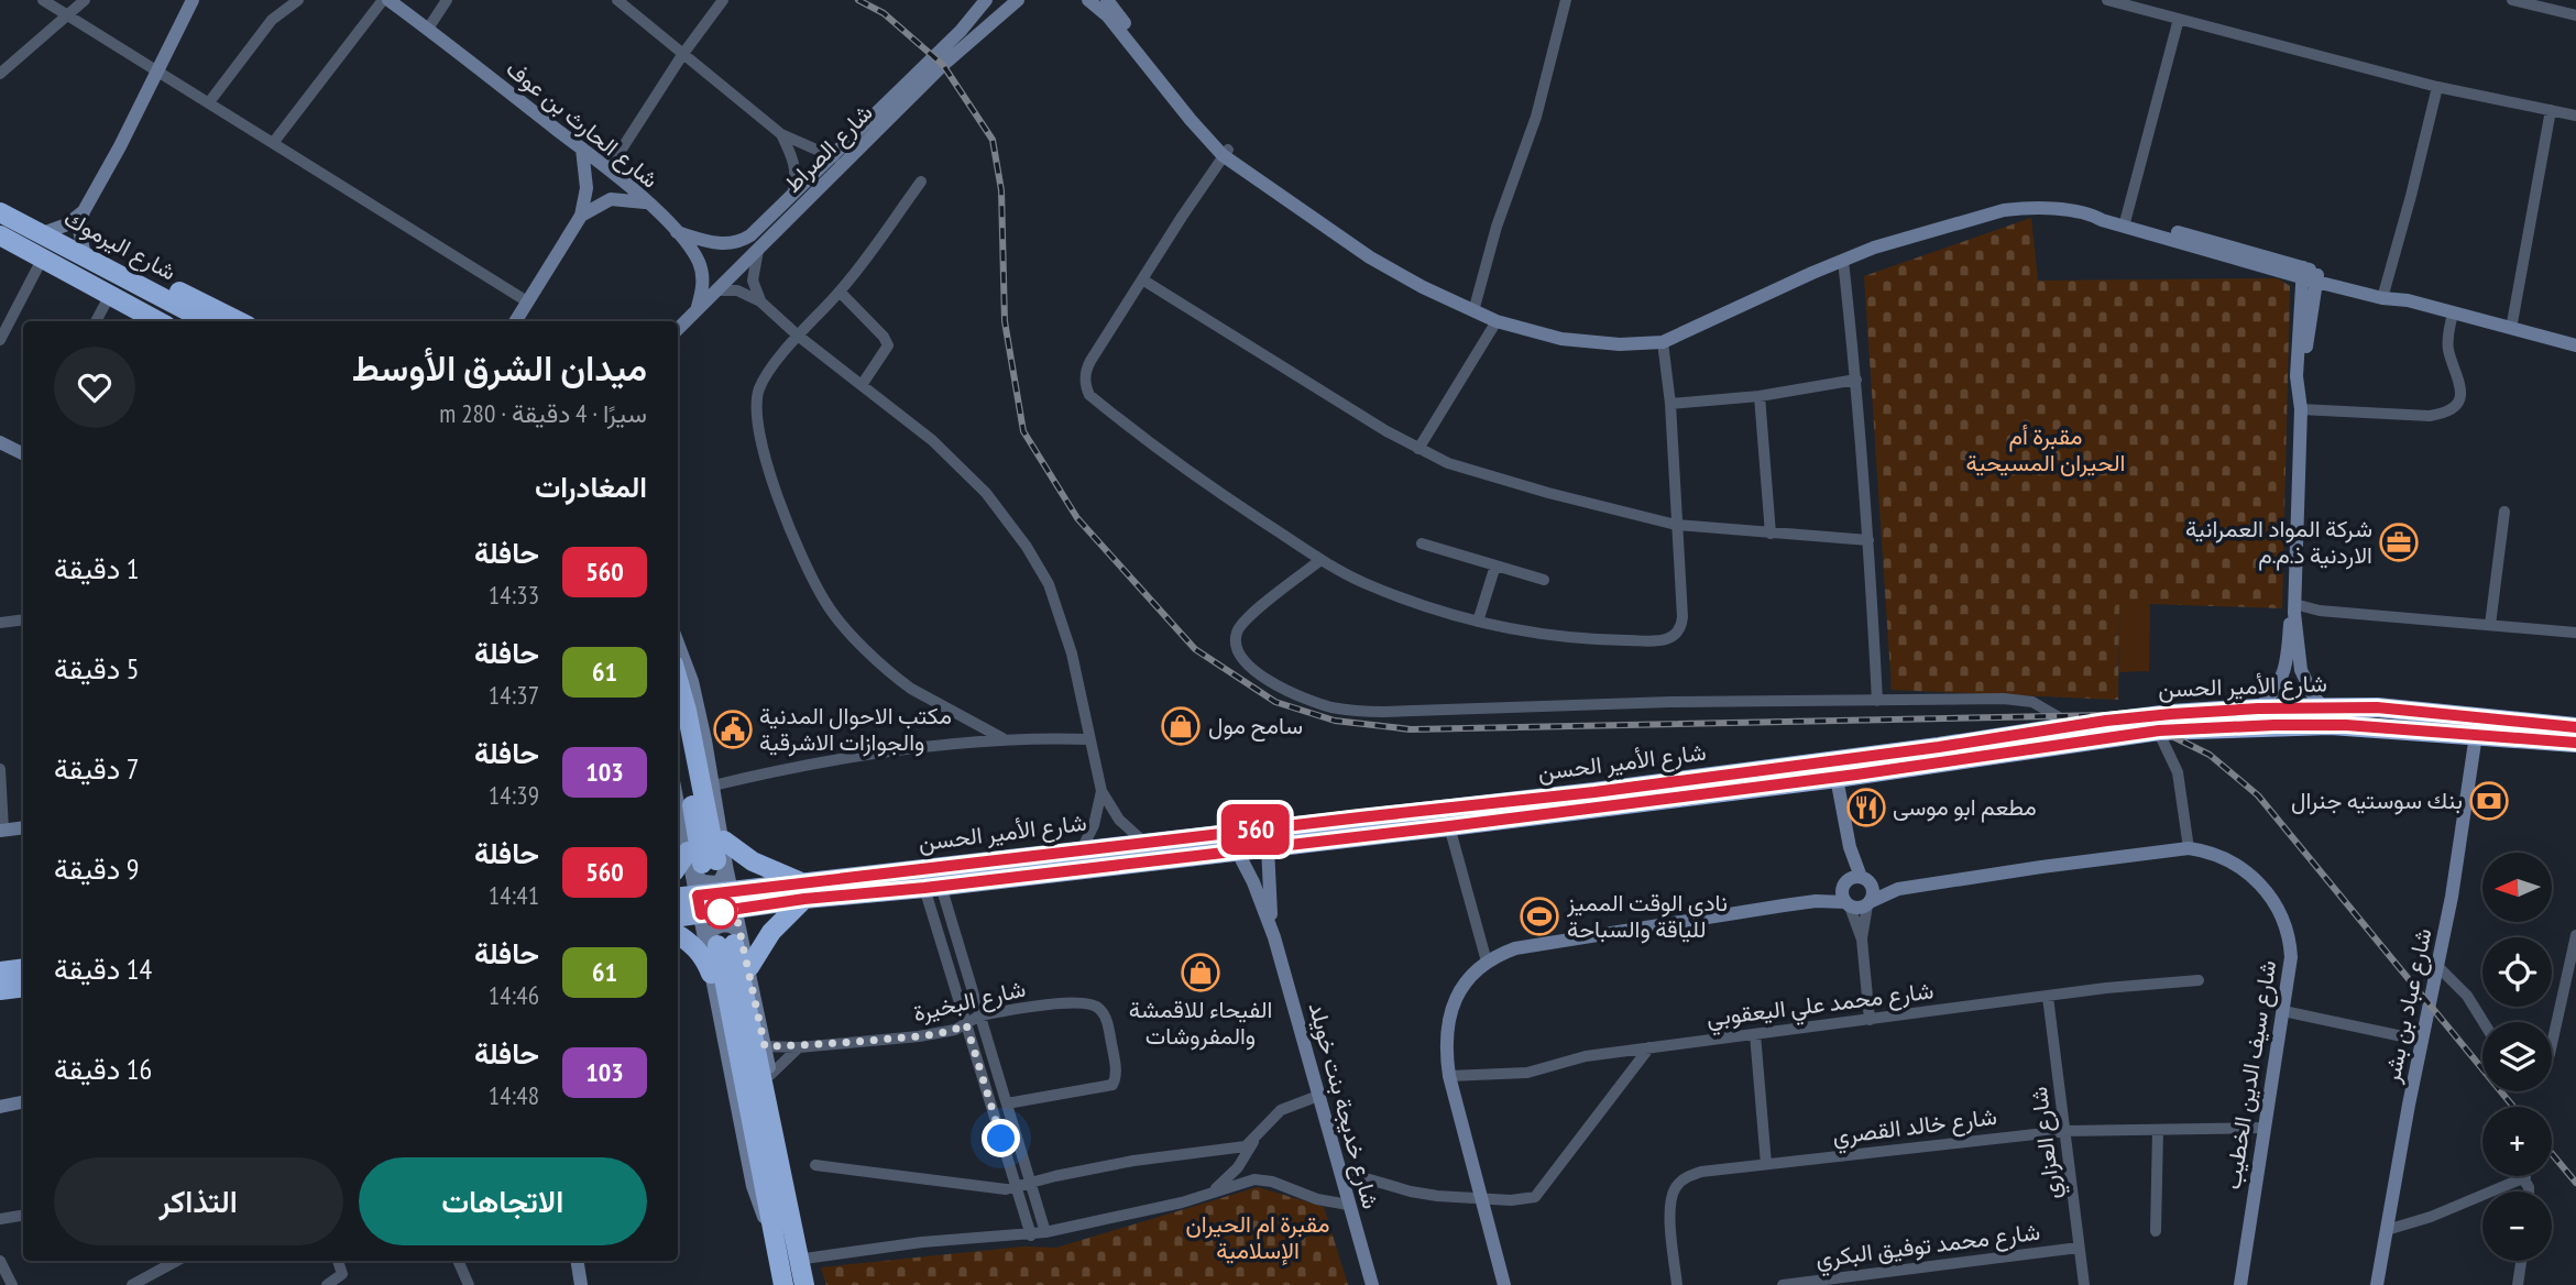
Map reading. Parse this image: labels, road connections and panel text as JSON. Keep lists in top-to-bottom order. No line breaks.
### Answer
{"streets":{"highway":["شارع اليرموك","شارع الأمير الحسن"],"street":["شارع الحارث بن عوف","شارع الصراط","شارع البخيرة","شارع محمد علي اليعقوبي","شارع عباد بن بشر","شارع سيف الدين الخطيب","شارع خديجة بنت خويلد","شارع خالد القصري","شارع العزاري","شارع محمد توفيق البكري"]},"crossings":[["شارع الحارث بن عوف","شارع الصراط"],["شارع الأمير الحسن","شارع عباد بن بشر"],["شارع الأمير الحسن","شارع خديجة بنت خويلد"],["شارع محمد علي اليعقوبي","شارع العزاري"],["شارع سيف الدين الخطيب","شارع خالد القصري"],["شارع خالد القصري","شارع العزاري"],["شارع العزاري","شارع محمد توفيق البكري"]],"parks":["مقبرة أم الحيران المسيحية","مقبرة ام الحيران الإسلامية"],"places":{"office":["شركة المواد العمرانية الاردنية ذ.م.م"],"shop":["سامح مول","الفيحاء للاقمشة والمفروشات"],"public building":["مكتب الاحوال المدنية والجوازات الاشرقية"],"bank":["بنك سوستيه جنرال"],"restaurant":["مطعم ابو موسى"],"sports":["نادي الوقت المميز للياقة والسباحة"]},"lines":["bus line 560"],"north":"left","page":{"on_map":"560","heading":[["ميدان الشرق الأوسط","سيرًا · 4 دقيقة · 280 m"],"المغادرات"],"list":[{"mark":"560","name":"حافلة","note":"14:33","value":"1 دقيقة"},{"mark":"61","name":"حافلة","note":"14:37","value":"5 دقيقة"},{"mark":"103","name":"حافلة","note":"14:39","value":"7 دقيقة"},{"mark":"560","name":"حافلة","note":"14:41","value":"9 دقيقة"},{"mark":"61","name":"حافلة","note":"14:46","value":"14 دقيقة"},{"mark":"103","name":"حافلة","note":"14:48","value":"16 دقيقة"}],"map_buttons":["+","−"],"buttons":["الاتجاهات","التذاكر"]}}
